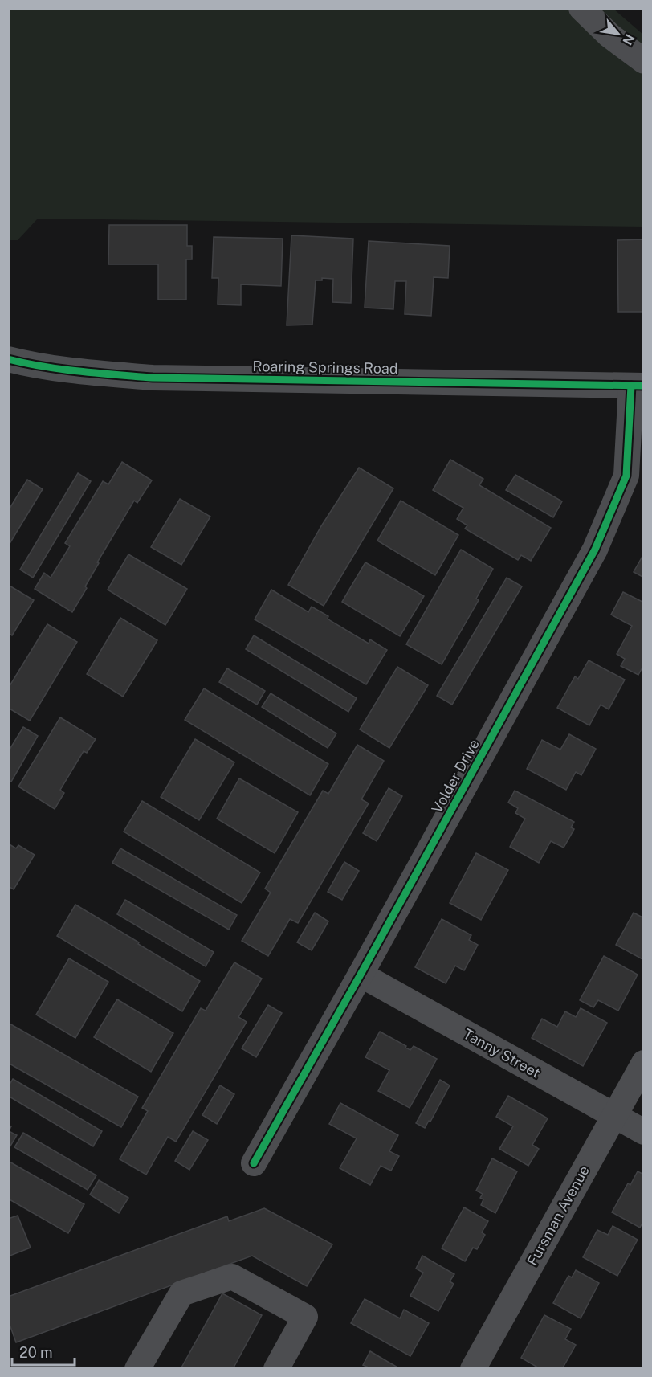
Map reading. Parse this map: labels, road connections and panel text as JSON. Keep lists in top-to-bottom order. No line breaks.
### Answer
{"streets":{"street":["Roaring Springs Road","Volder Drive","Tanny Street","Fursman Avenue"]},"crossings":[["Roaring Springs Road","Volder Drive"],["Volder Drive","Tanny Street"],["Tanny Street","Fursman Avenue"]],"scale_bar":"20 m","north":"bottom right"}
